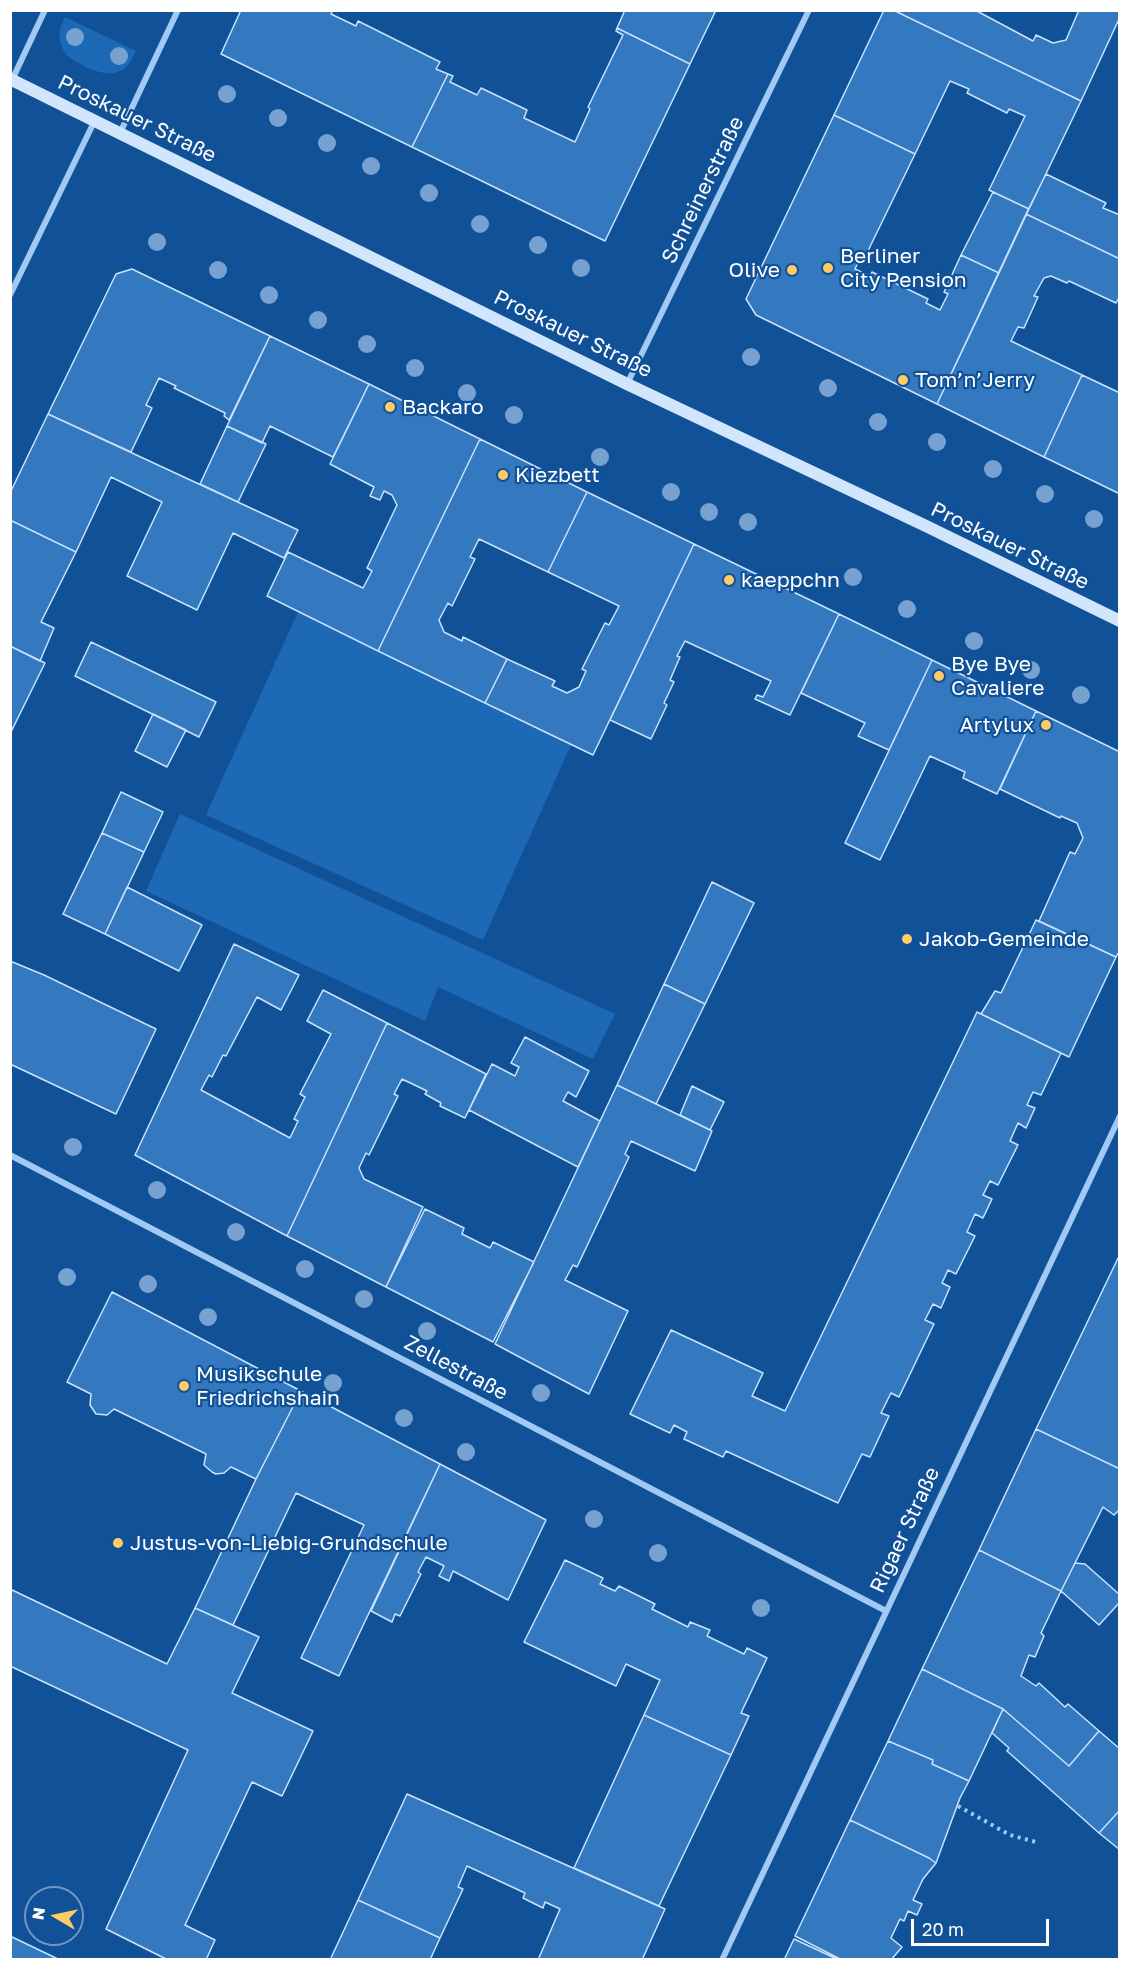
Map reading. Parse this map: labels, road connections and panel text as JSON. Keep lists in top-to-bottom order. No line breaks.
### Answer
{"streets":{"street":["Proskauer Straße","Schreinerstraße","Zellestraße","Rigaer Straße"]},"crossings":[["Proskauer Straße","Schreinerstraße"],["Zellestraße","Rigaer Straße"]],"places":["Berliner City Pension","Olive","Tom’n’Jerry","Backaro","Kiezbett","kaeppchn","Bye Bye Cavaliere","Artylux","Jakob-Gemeinde","Musikschule Friedrichshain","Justus-von-Liebig-Grundschule"],"scale_bar":"20 m","north":"left"}
